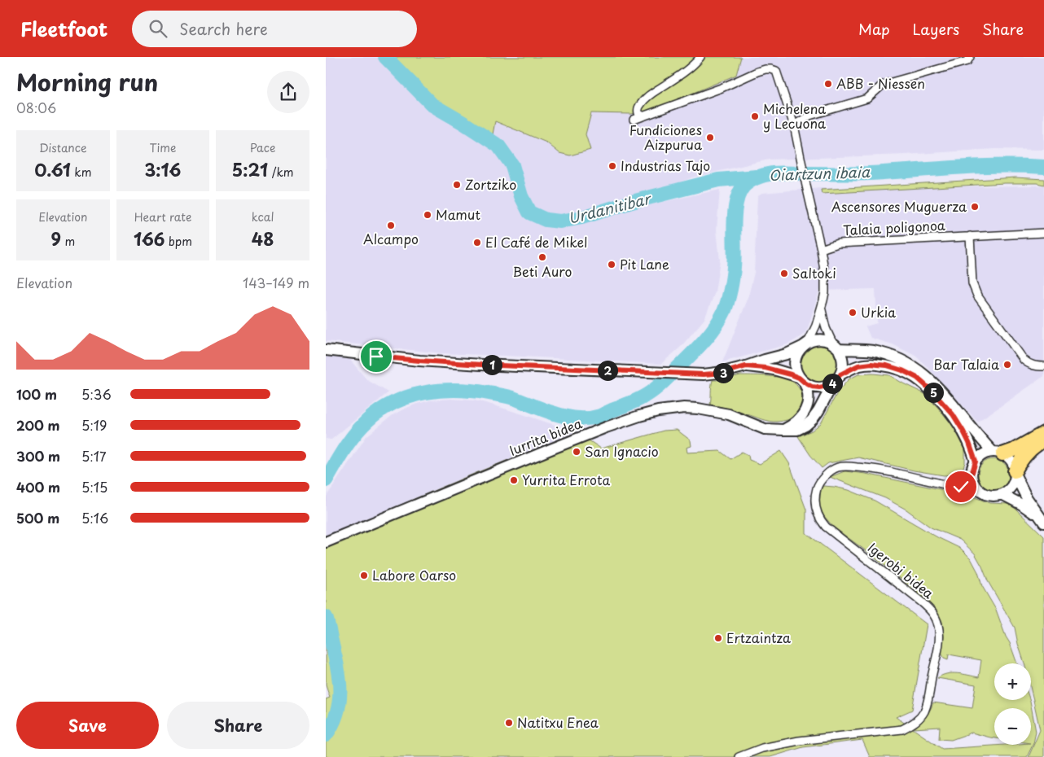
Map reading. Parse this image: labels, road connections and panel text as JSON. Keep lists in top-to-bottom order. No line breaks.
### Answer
{"streets":{"main road":["Iurrita bidea"],"street":["Talaia poligonoa","Igerobi bidea"]},"water":["Oiartzun ibaia","Urdanitibar"],"places":["ABB - Niessen","Michelena y Lecuona","Fundiciones Aizpurua","Industrias Tajo","Zortziko","Ascensores Muguerza","Mamut","Alcampo","El Café de Mikel","Beti Auro","Pit Lane","Saltoki","Urkia","Bar Talaia","San Ignacio","Yurrita Errota","Labore Oarso","Ertzaintza","Natitxu Enea"],"page":{"header":"Fleetfoot","search":"Search here","nav":["Map","Layers","Share"],"heading":["Morning run","08:06"],"stats":[["Distance","0.61 km"],["Time","3:16"],["Pace","5:21 /km"],["Elevation","9 m"],["Heart rate","166 bpm"],["kcal","48"]],"chart":["Elevation","143–149 m"],"pins":["1","2","3","4","5"],"list":[{"name":"100 m","note":"5:36"},{"name":"200 m","note":"5:19"},{"name":"300 m","note":"5:17"},{"name":"400 m","note":"5:15"},{"name":"500 m","note":"5:16"}],"map_buttons":["+","−"],"buttons":["Save","Share"]}}
